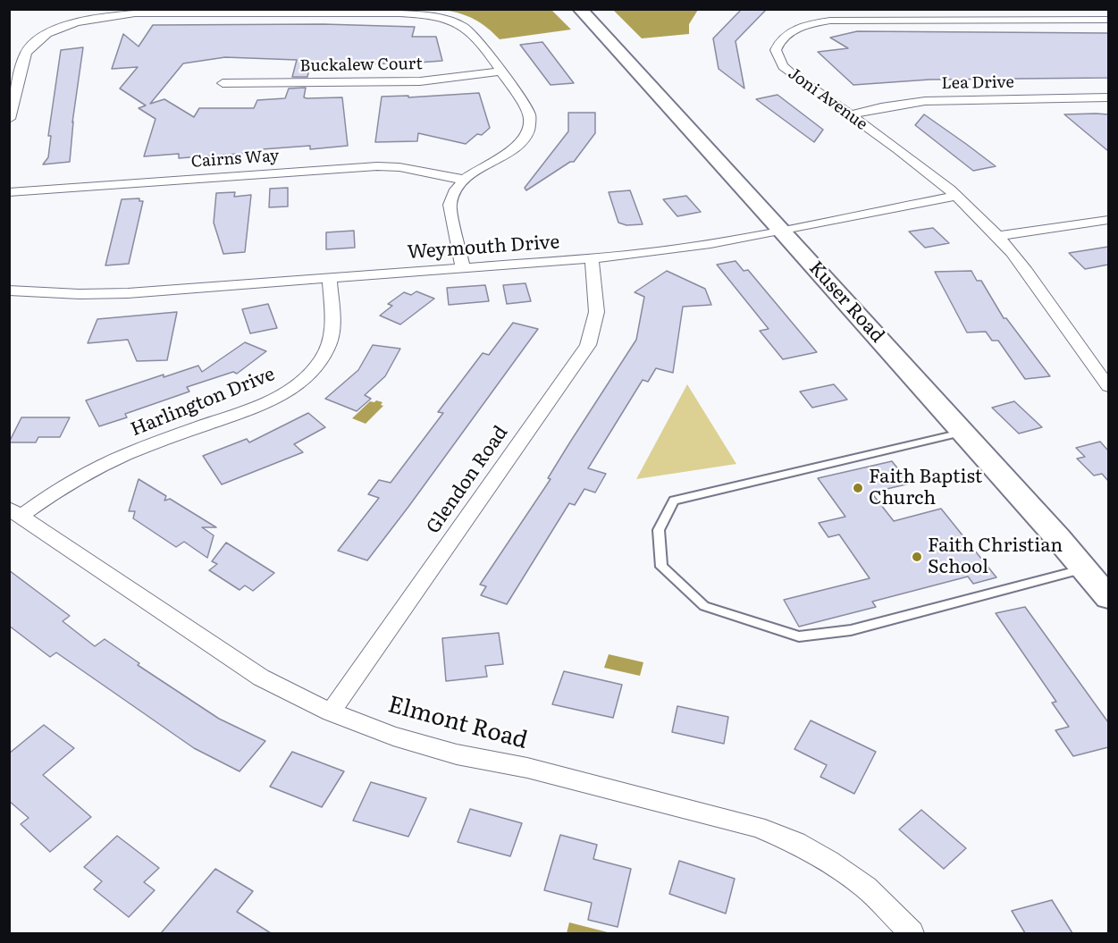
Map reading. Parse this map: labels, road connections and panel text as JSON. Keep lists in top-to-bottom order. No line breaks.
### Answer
{"streets":{"street":["Buckalew Court","Lea Drive","Joni Avenue","Cairns Way","Weymouth Drive","Kuser Road","Harlington Drive","Glendon Road","Elmont Road"]},"crossings":[["Lea Drive","Joni Avenue"],["Joni Avenue","Weymouth Drive"],["Weymouth Drive","Kuser Road"],["Weymouth Drive","Harlington Drive"],["Weymouth Drive","Glendon Road"],["Harlington Drive","Elmont Road"],["Glendon Road","Elmont Road"]],"places":["Faith Baptist Church","Faith Christian School"]}
